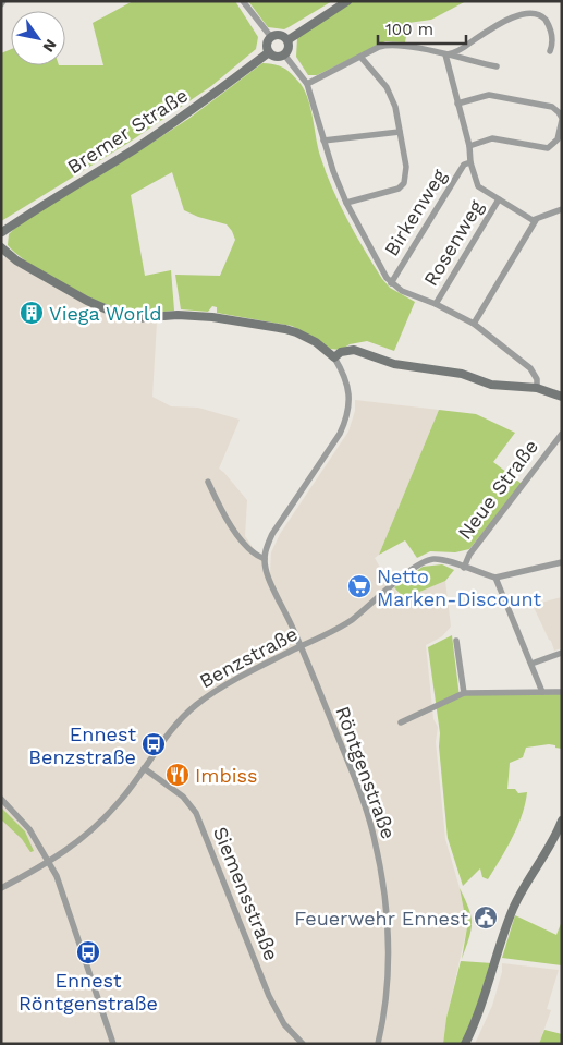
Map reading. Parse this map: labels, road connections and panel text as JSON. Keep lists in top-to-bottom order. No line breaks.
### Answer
{"streets":{"street":["Bremer Straße","Birkenweg","Rosenweg","Neue Straße","Benzstraße","Röntgenstraße","Siemensstraße"]},"crossings":[["Neue Straße","Benzstraße"],["Benzstraße","Röntgenstraße"],["Benzstraße","Siemensstraße"]],"places":{"building":["Viega World"],"supermarket":["Netto Marken-Discount"],"bus stop":["Ennest Benzstraße","Ennest Röntgenstraße"],"restaurant":["Imbiss"],"public building":["Feuerwehr Ennest"]},"scale_bar":"100 m","north":"bottom right"}
